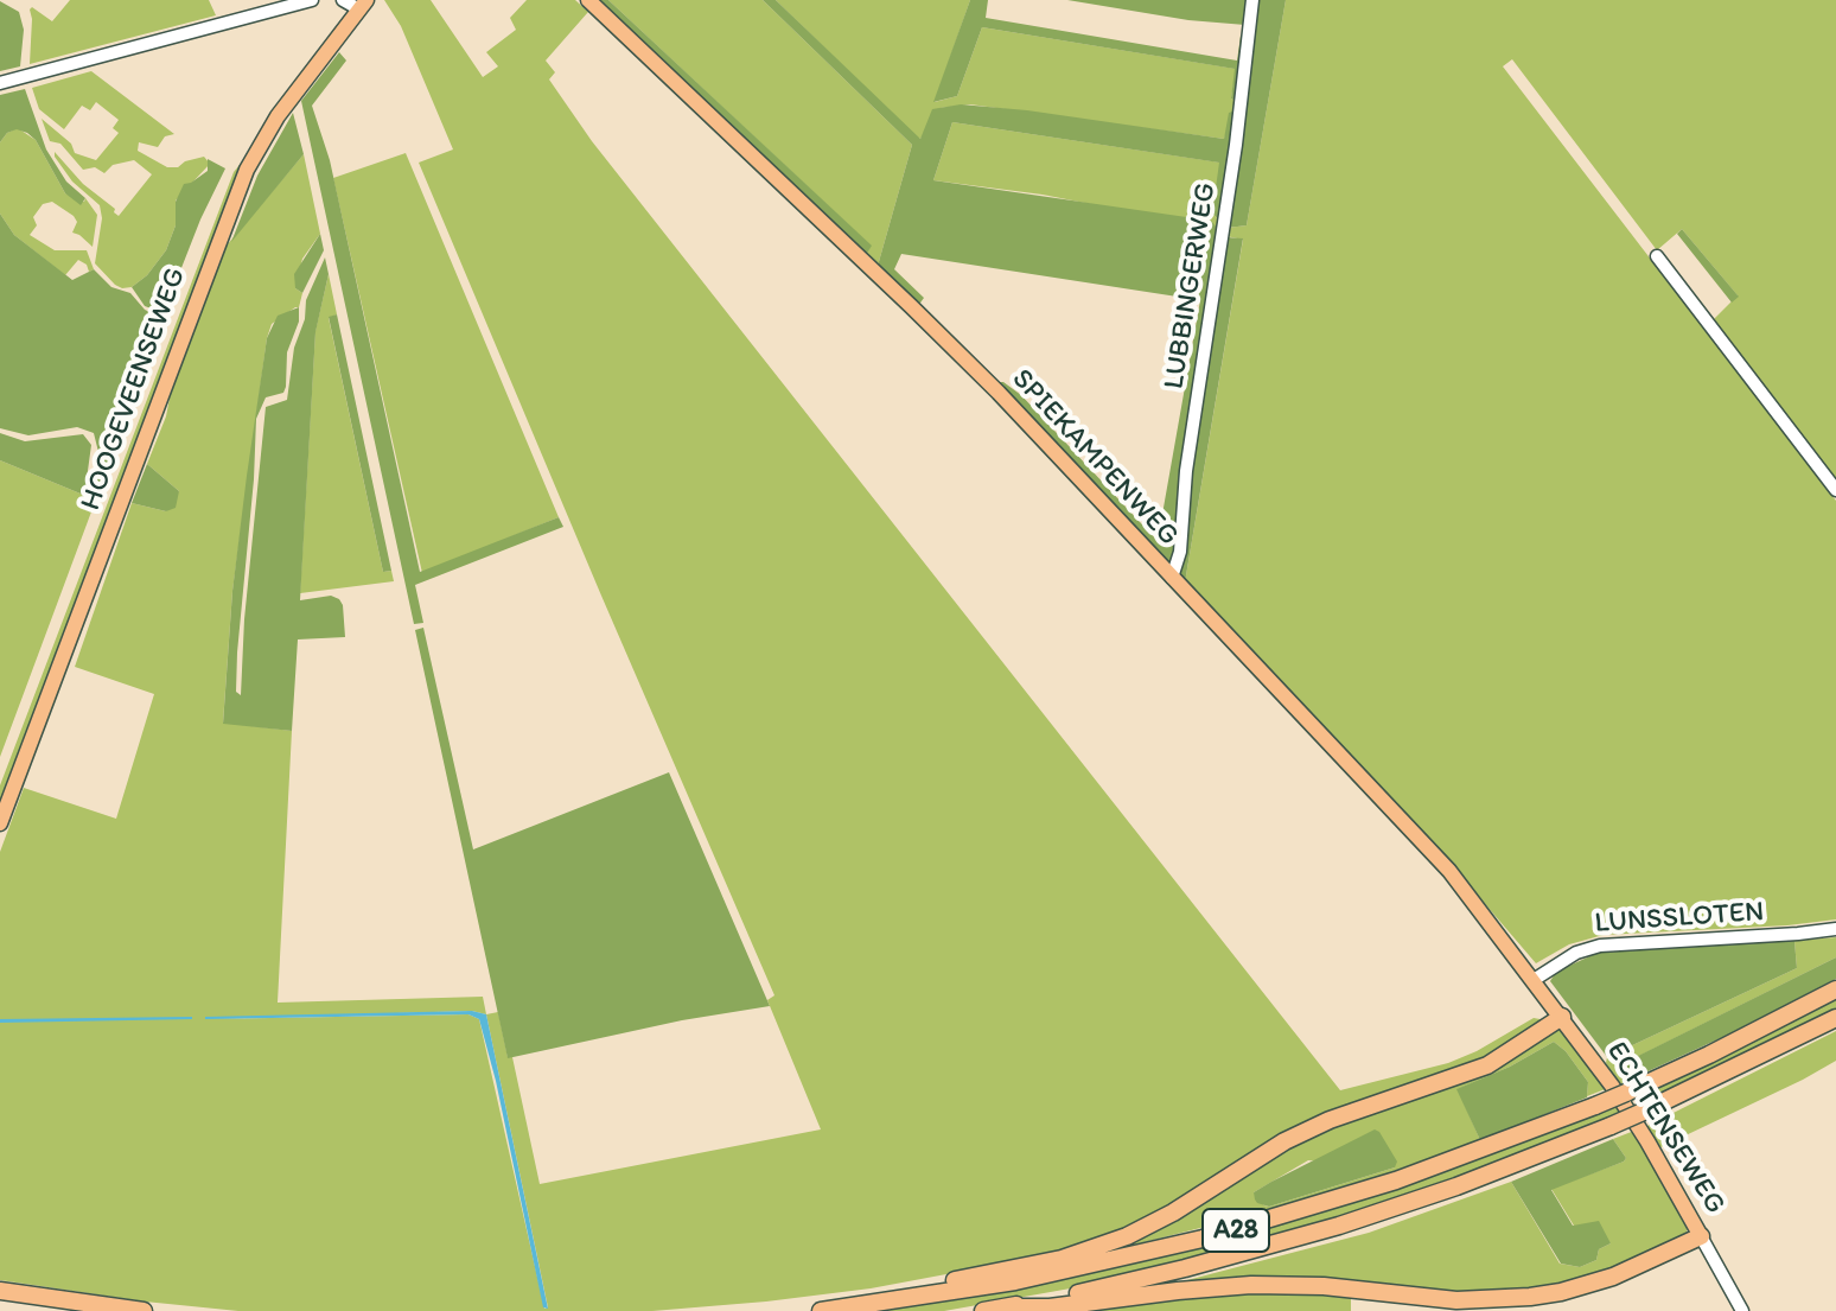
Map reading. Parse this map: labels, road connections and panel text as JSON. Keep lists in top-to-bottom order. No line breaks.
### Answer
{"streets":{"highway":["A28"],"main road":["HOOGEVEENSEWEG","SPIEKAMPENWEG","ECHTENSEWEG"],"street":["LUBBINGERWEG","LUNSSLOTEN"]},"crossings":[["LUBBINGERWEG","SPIEKAMPENWEG"],["SPIEKAMPENWEG","LUNSSLOTEN"],["SPIEKAMPENWEG","ECHTENSEWEG"],["LUNSSLOTEN","ECHTENSEWEG"],["ECHTENSEWEG","A28"]]}
